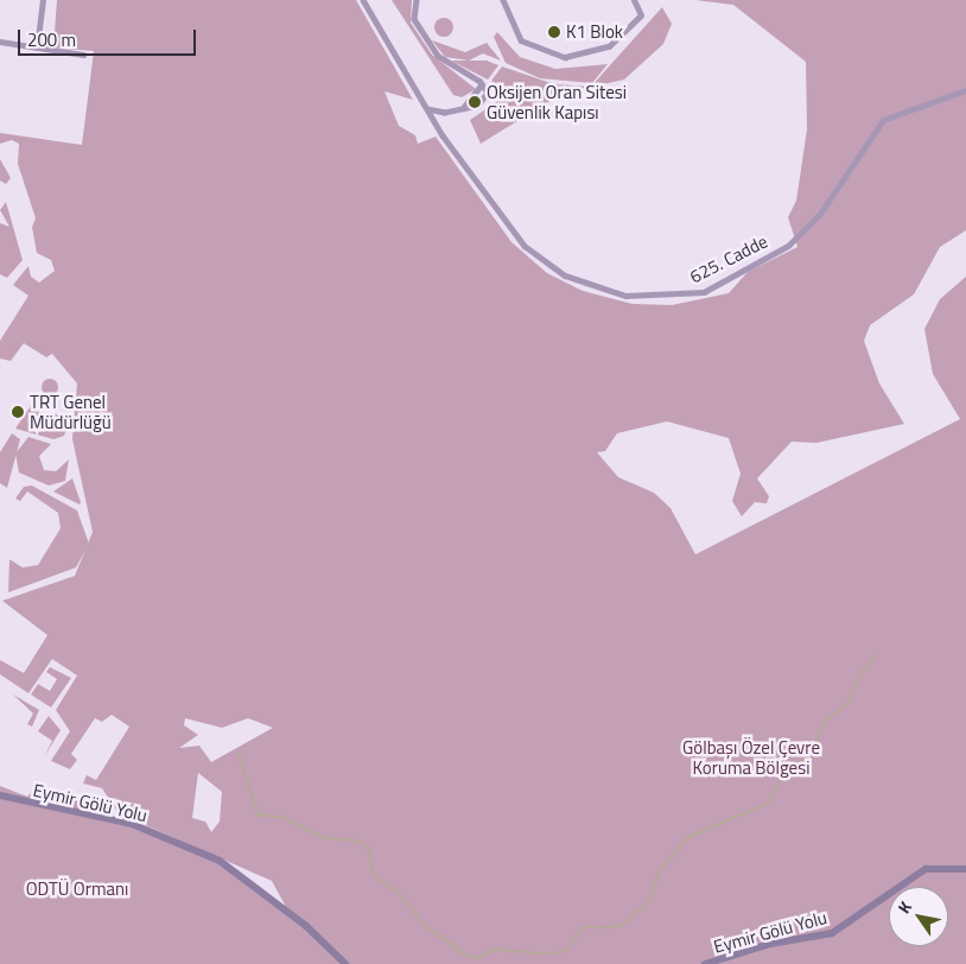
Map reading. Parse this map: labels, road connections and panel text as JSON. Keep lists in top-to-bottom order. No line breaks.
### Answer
{"streets":{"street":["625. Cadde","Eymir Gölü Yolu"]},"parks":["Gölbaşı Özel Çevre Koruma Bölgesi","ODTÜ Ormanı"],"places":["K1 Blok","Oksijen Oran Sitesi Güvenlik Kapısı","TRT Genel Müdürlüğü"],"scale_bar":"200 m","north":"top left"}
